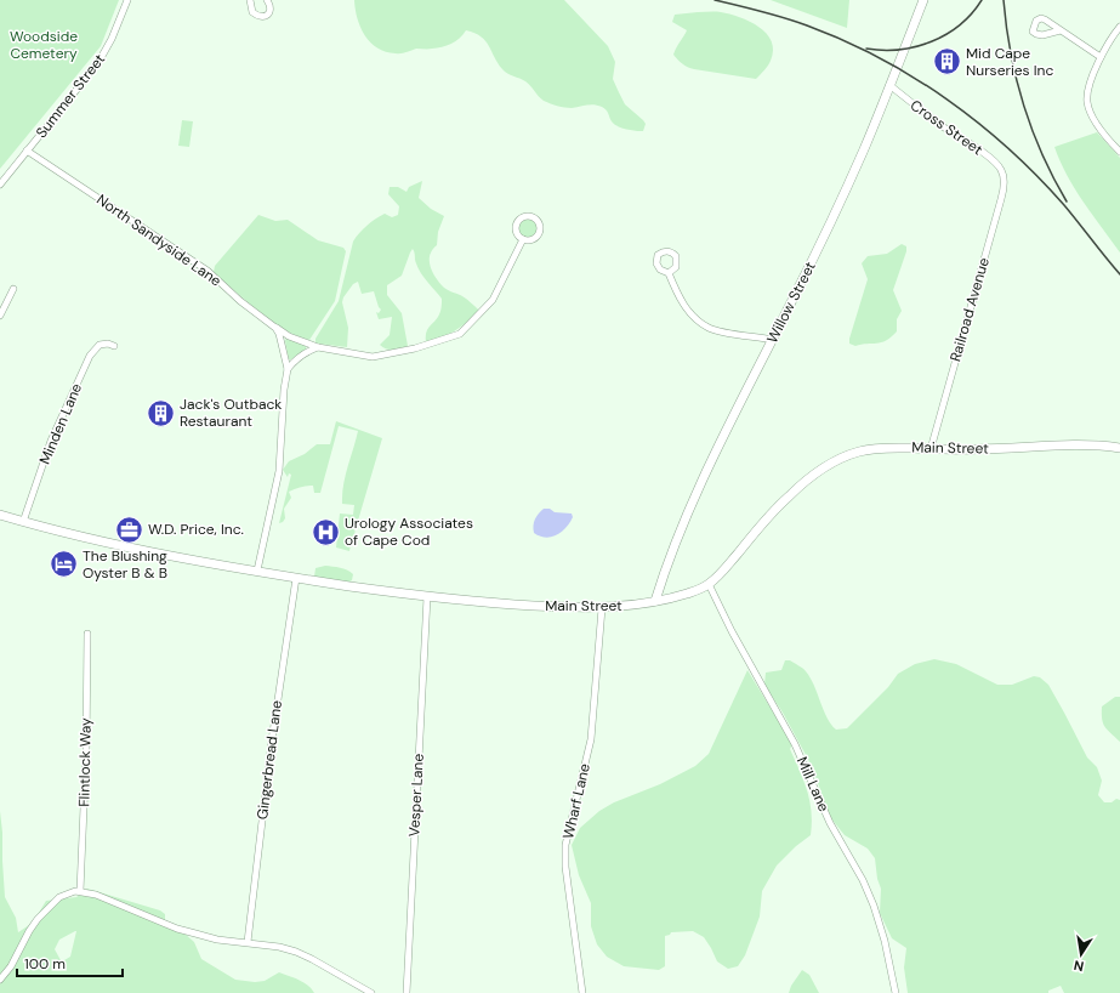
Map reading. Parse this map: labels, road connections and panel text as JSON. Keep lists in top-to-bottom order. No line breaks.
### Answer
{"streets":{"main road":["Willow Street","Main Street"],"street":["Summer Street","Cross Street","North Sandyside Lane","Railroad Avenue","Minden Lane","Gingerbread Lane","Flintlock Way","Mill Lane","Vesper Lane","Wharf Lane"]},"crossings":[["Summer Street","North Sandyside Lane"],["Cross Street","Willow Street"],["Cross Street","Railroad Avenue"],["Willow Street","Main Street"],["Railroad Avenue","Main Street"],["Minden Lane","Main Street"],["Main Street","Gingerbread Lane"],["Main Street","Mill Lane"],["Main Street","Vesper Lane"],["Main Street","Wharf Lane"]],"parks":["Woodside Cemetery"],"places":{"building":["Mid Cape Nurseries Inc","Jack's Outback Restaurant"],"office":["W.D. Price, Inc."],"hospital":["Urology Associates of Cape Cod"],"hotel":["The Blushing Oyster B & B"]},"scale_bar":"100 m","north":"bottom"}
